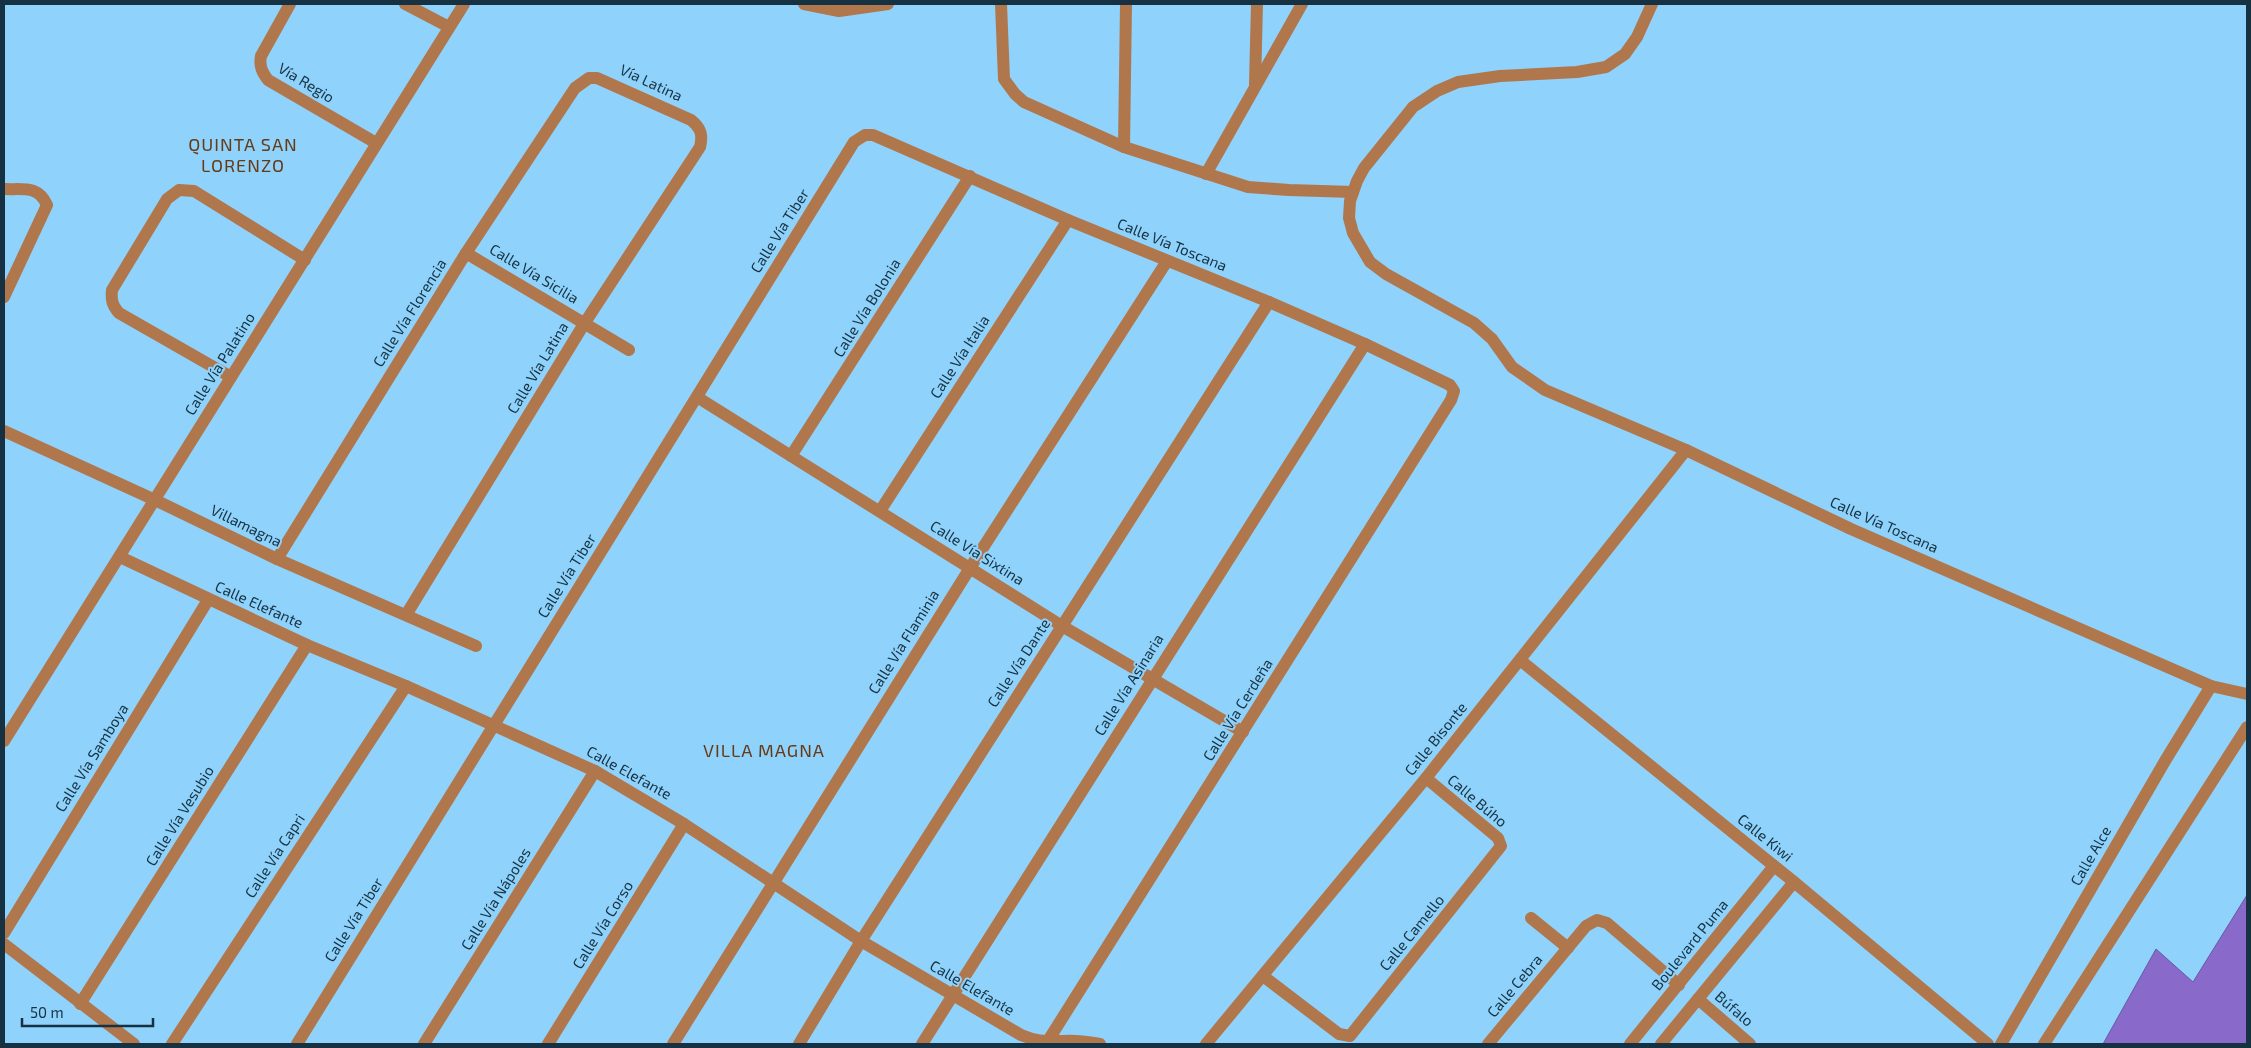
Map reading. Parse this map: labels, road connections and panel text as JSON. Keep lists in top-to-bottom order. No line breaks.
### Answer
{"streets":{"street":["Vía Regio","Vía Latina","Calle Vía Tiber","Calle Vía Toscana","Calle Vía Sicilia","Calle Vía Bolonia","Calle Vía Florencia","Calle Vía Italia","Calle Vía Palatino","Calle Vía Latina","Villamagna","Calle Vía Sixtina","Calle Elefante","Calle Vía Flaminia","Calle Vía Dante","Calle Vía Asinaria","Calle Vía Cerdeña","Calle Bisonte","Calle Vía Samboya","Calle Búho","Calle Vía Vesubio","Calle Kiwi","Calle Vía Capri","Calle Alce","Calle Vía Nápoles","Calle Vía Corso","Calle Camello","Boulevard Puma","Calle Cebra","Búfalo"]},"crossings":[["Vía Regio","Calle Vía Palatino"],["Vía Latina","Calle Vía Florencia"],["Vía Latina","Calle Vía Latina"],["Calle Vía Tiber","Calle Vía Toscana"],["Calle Vía Tiber","Calle Vía Sixtina"],["Calle Vía Tiber","Calle Elefante"],["Calle Vía Toscana","Calle Vía Bolonia"],["Calle Vía Toscana","Calle Vía Italia"],["Calle Vía Toscana","Calle Vía Flaminia"],["Calle Vía Toscana","Calle Vía Dante"],["Calle Vía Toscana","Calle Vía Asinaria"],["Calle Vía Toscana","Calle Vía Cerdeña"],["Calle Vía Toscana","Calle Bisonte"],["Calle Vía Toscana","Calle Alce"],["Calle Vía Sicilia","Calle Vía Florencia"],["Calle Vía Sicilia","Calle Vía Latina"],["Calle Vía Bolonia","Calle Vía Sixtina"],["Calle Vía Florencia","Villamagna"],["Calle Vía Italia","Calle Vía Sixtina"],["Calle Vía Palatino","Villamagna"],["Calle Vía Palatino","Calle Elefante"],["Calle Vía Latina","Villamagna"],["Calle Vía Sixtina","Calle Vía Flaminia"],["Calle Vía Sixtina","Calle Vía Dante"],["Calle Vía Sixtina","Calle Vía Asinaria"],["Calle Vía Sixtina","Calle Vía Cerdeña"],["Calle Elefante","Calle Vía Flaminia"],["Calle Elefante","Calle Vía Dante"],["Calle Elefante","Calle Vía Asinaria"],["Calle Elefante","Calle Vía Cerdeña"],["Calle Elefante","Calle Vía Samboya"],["Calle Elefante","Calle Vía Vesubio"],["Calle Elefante","Calle Vía Capri"],["Calle Elefante","Calle Vía Nápoles"],["Calle Elefante","Calle Vía Corso"],["Calle Bisonte","Calle Búho"],["Calle Bisonte","Calle Kiwi"],["Calle Bisonte","Calle Camello"],["Calle Búho","Calle Camello"],["Calle Kiwi","Boulevard Puma"],["Boulevard Puma","Calle Cebra"]],"districts":["QUINTA SAN LORENZO","VILLA MAGNA"],"scale_bar":"50 m"}
